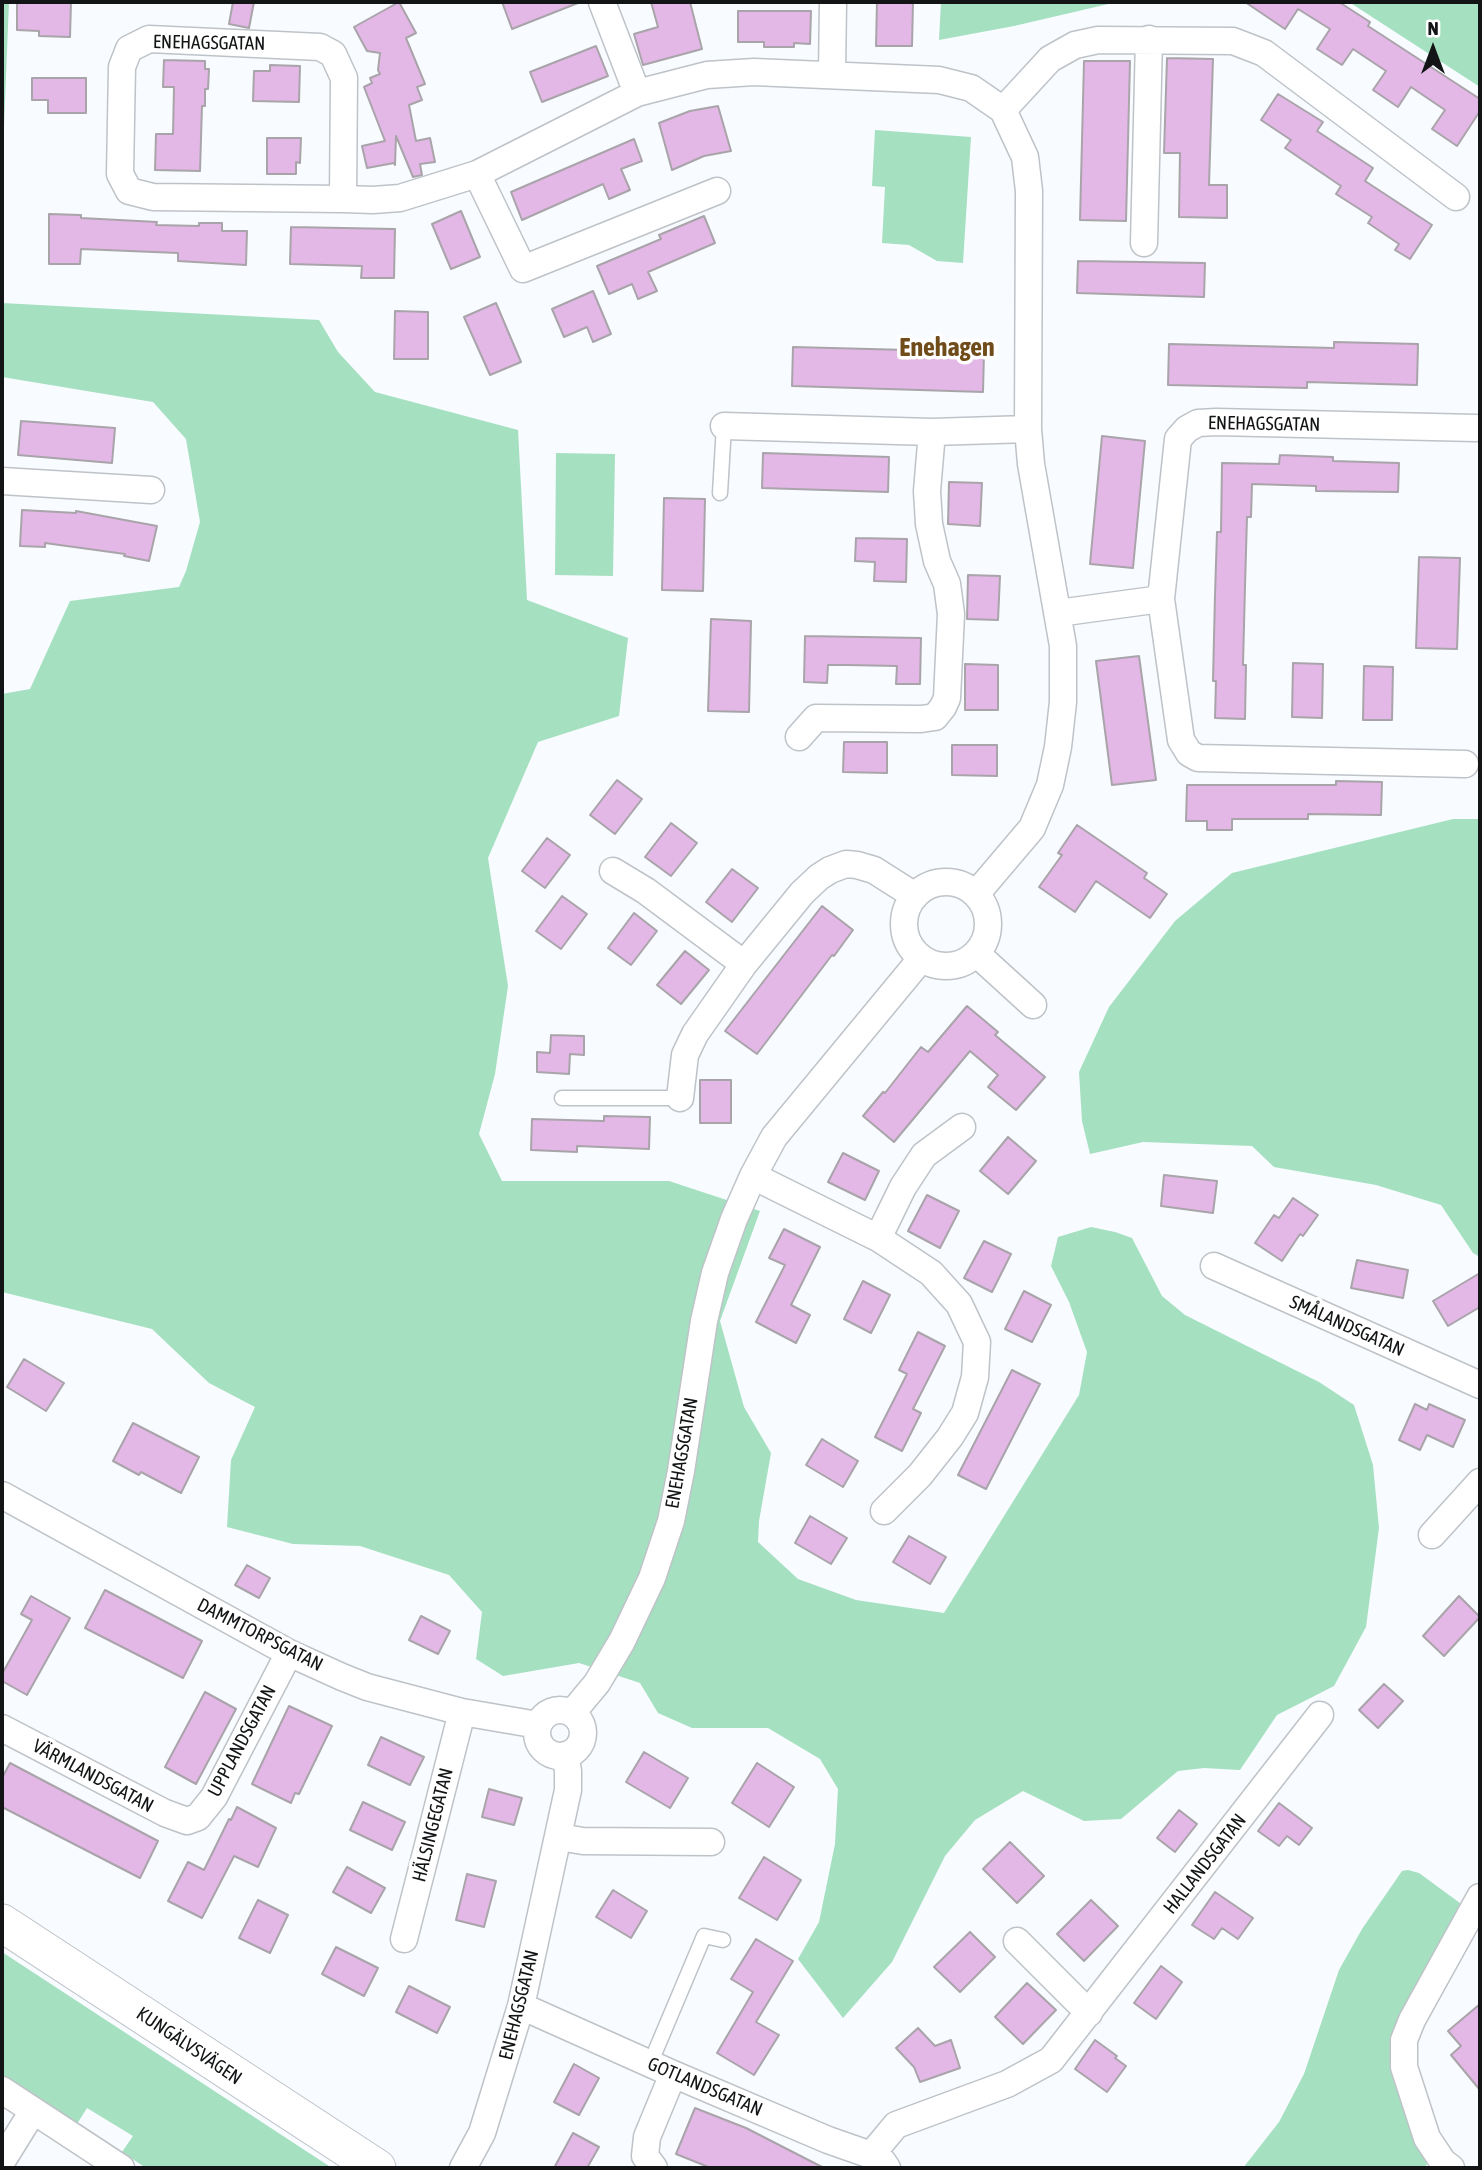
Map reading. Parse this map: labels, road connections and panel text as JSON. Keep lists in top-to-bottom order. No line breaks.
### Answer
{"streets":{"main road":["KUNGÄLVSVÄGEN"],"street":["ENEHAGSGATAN","SMÅLANDSGATAN","DAMMTORPSGATAN","UPPLANDSGATAN","VÄRMLANDSGATAN","HÄLSINGEGATAN","HALLANDSGATAN","GOTLANDSGATAN"]},"crossings":[["ENEHAGSGATAN","DAMMTORPSGATAN"],["ENEHAGSGATAN","GOTLANDSGATAN"],["DAMMTORPSGATAN","UPPLANDSGATAN"],["DAMMTORPSGATAN","HÄLSINGEGATAN"],["UPPLANDSGATAN","VÄRMLANDSGATAN"],["HALLANDSGATAN","GOTLANDSGATAN"]],"districts":["Enehagen"],"north":"top"}
